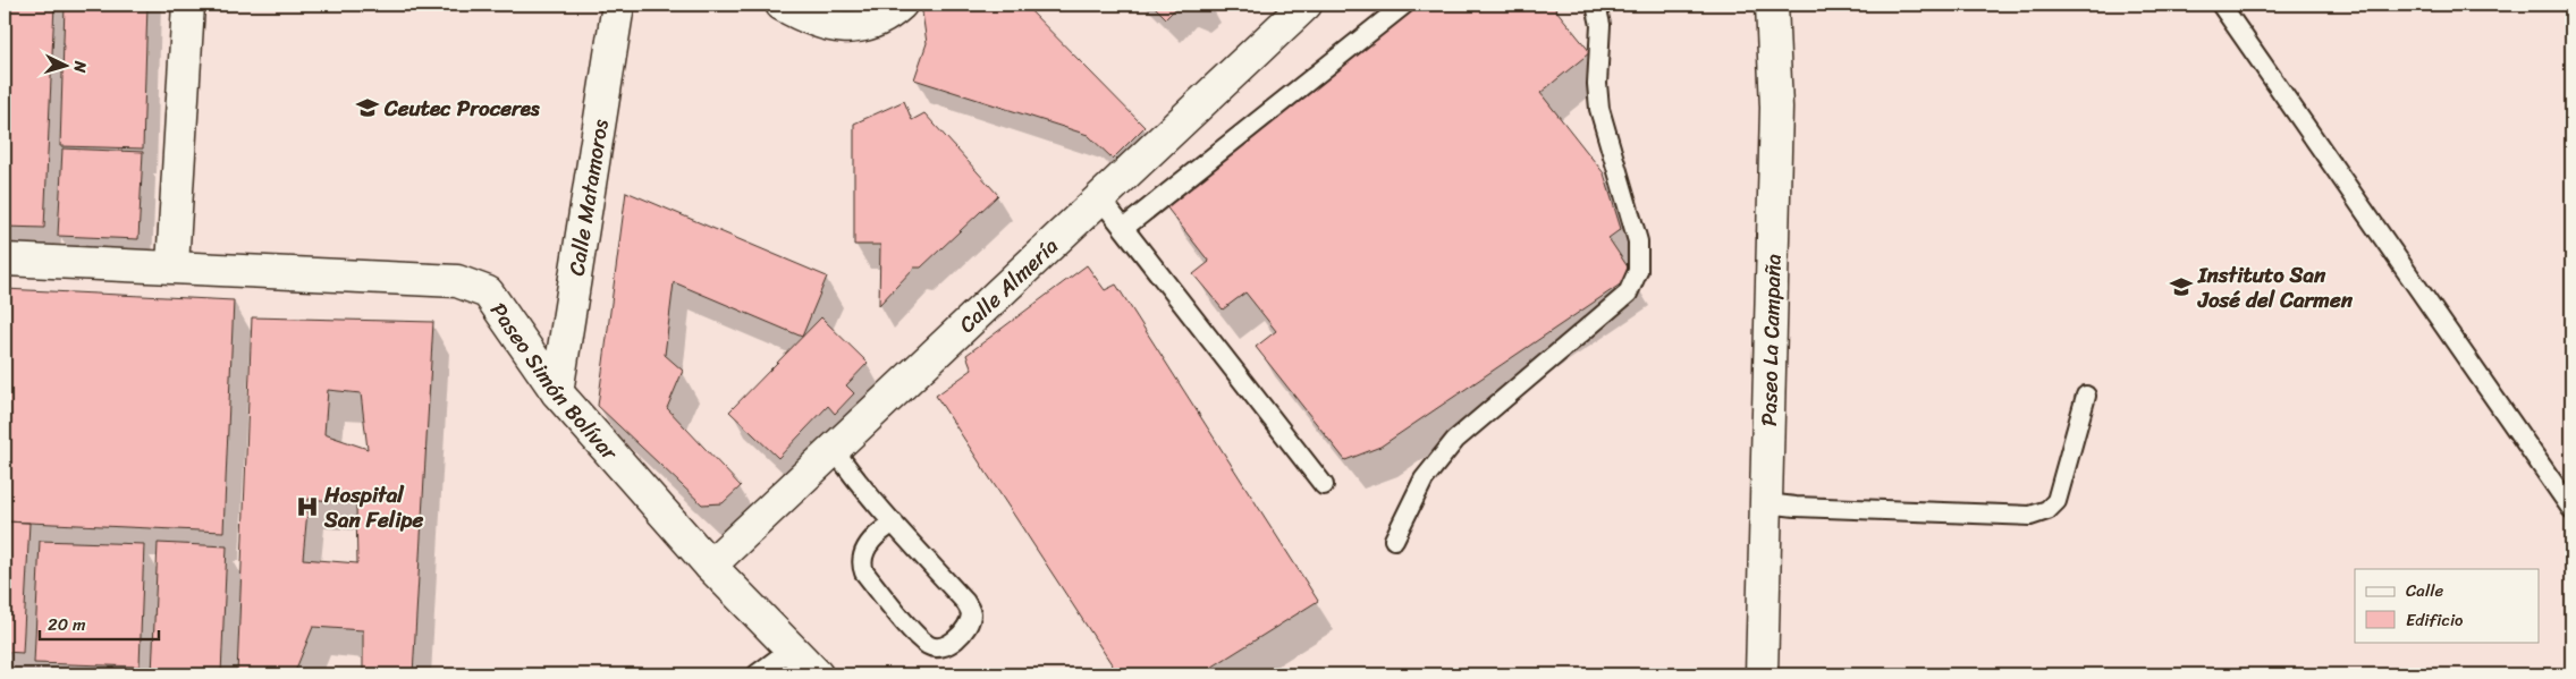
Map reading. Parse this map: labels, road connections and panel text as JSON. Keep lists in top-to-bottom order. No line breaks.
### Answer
{"streets":{"street":["Calle Matamoros","Calle Almería","Paseo La Campaña","Paseo Simón Bolívar"]},"crossings":[["Calle Matamoros","Paseo Simón Bolívar"],["Calle Almería","Paseo Simón Bolívar"]],"places":{"school or university":["Ceutec Proceres","Instituto San José del Carmen"],"hospital":["Hospital San Felipe"]},"legend":["Calle","Edificio"],"scale_bar":"20 m","north":"right"}
